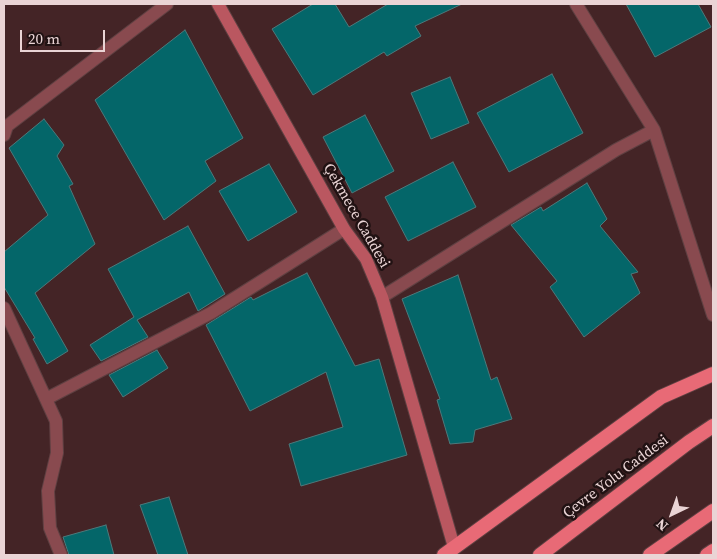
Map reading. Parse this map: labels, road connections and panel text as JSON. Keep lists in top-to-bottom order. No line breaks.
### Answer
{"streets":{"highway":["Çevre Yolu Caddesi"],"main road":["Çekmece Caddesi"]},"scale_bar":"20 m","north":"bottom left"}
